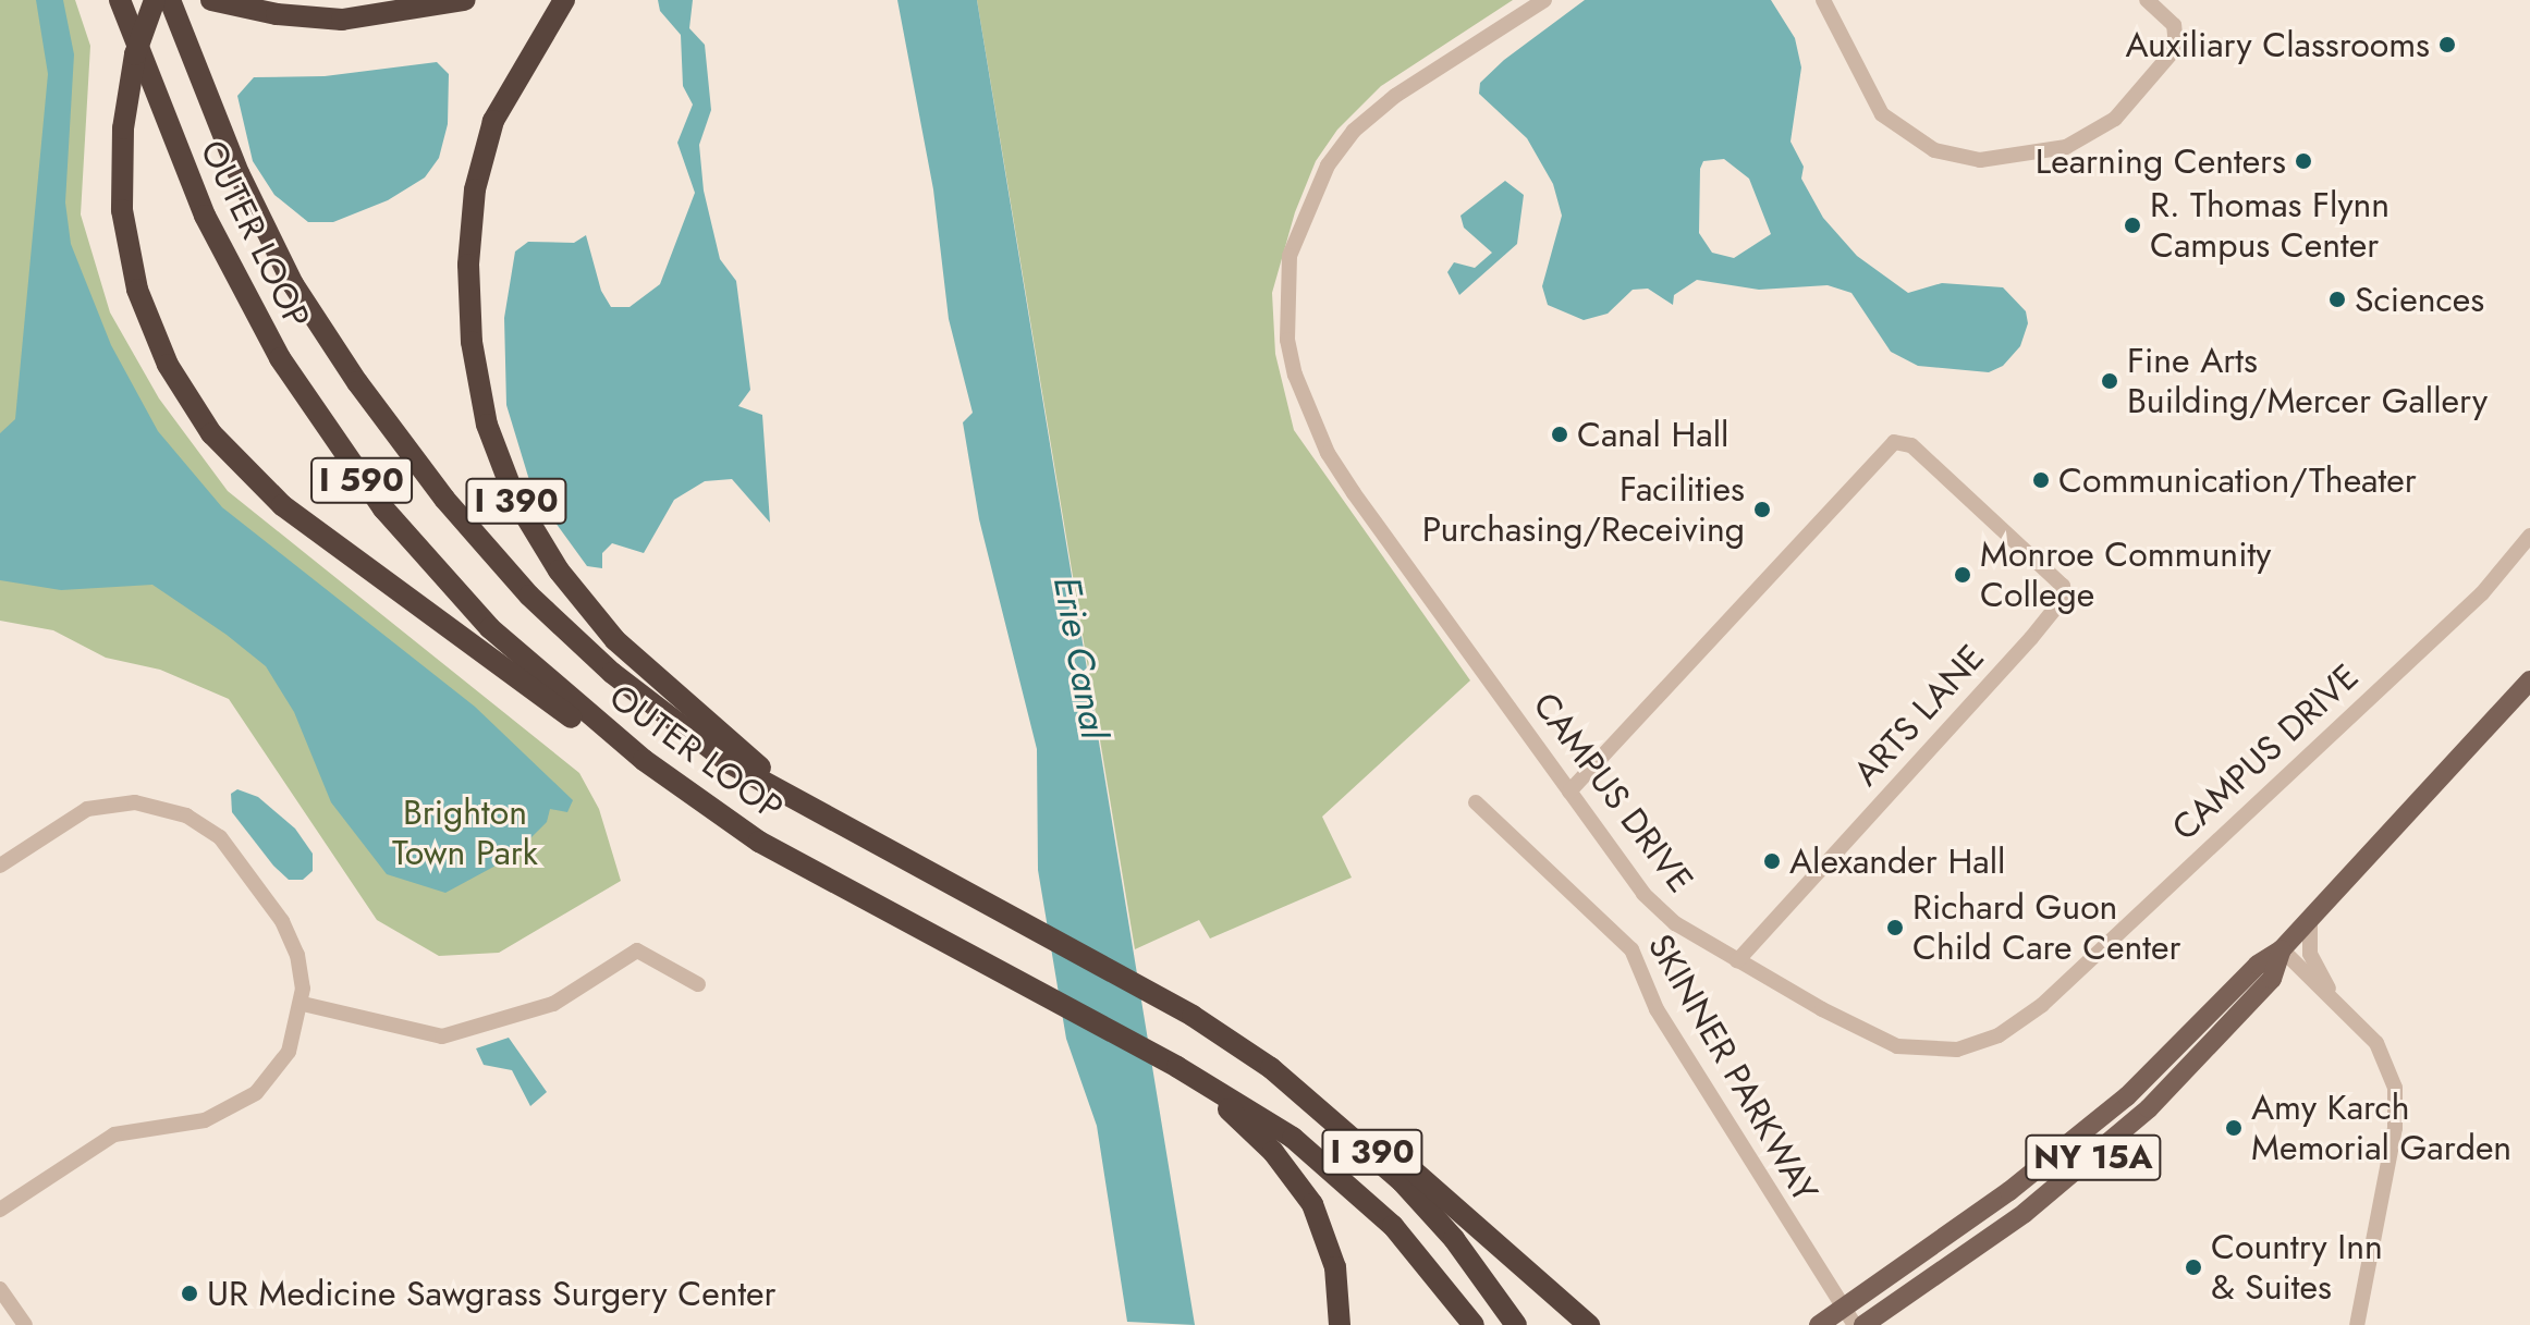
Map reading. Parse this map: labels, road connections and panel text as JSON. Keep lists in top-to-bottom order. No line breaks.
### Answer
{"streets":{"highway":["OUTER LOOP","I 590","I 390"],"main road":["NY 15A"],"street":["ARTS LANE","CAMPUS DRIVE","SKINNER PARKWAY"]},"crossings":[["OUTER LOOP","I 390"],["ARTS LANE","CAMPUS DRIVE"],["SKINNER PARKWAY","NY 15A"]],"water":["Erie Canal"],"parks":["Brighton Town Park"],"places":["Auxiliary Classrooms","Learning Centers","R. Thomas Flynn Campus Center","Sciences","Fine Arts Building/Mercer Gallery","Canal Hall","Communication/Theater","Facilities Purchasing/Receiving","Monroe Community College","Alexander Hall","Richard Guon Child Care Center","Amy Karch Memorial Garden","Country Inn & Suites","UR Medicine Sawgrass Surgery Center"]}
